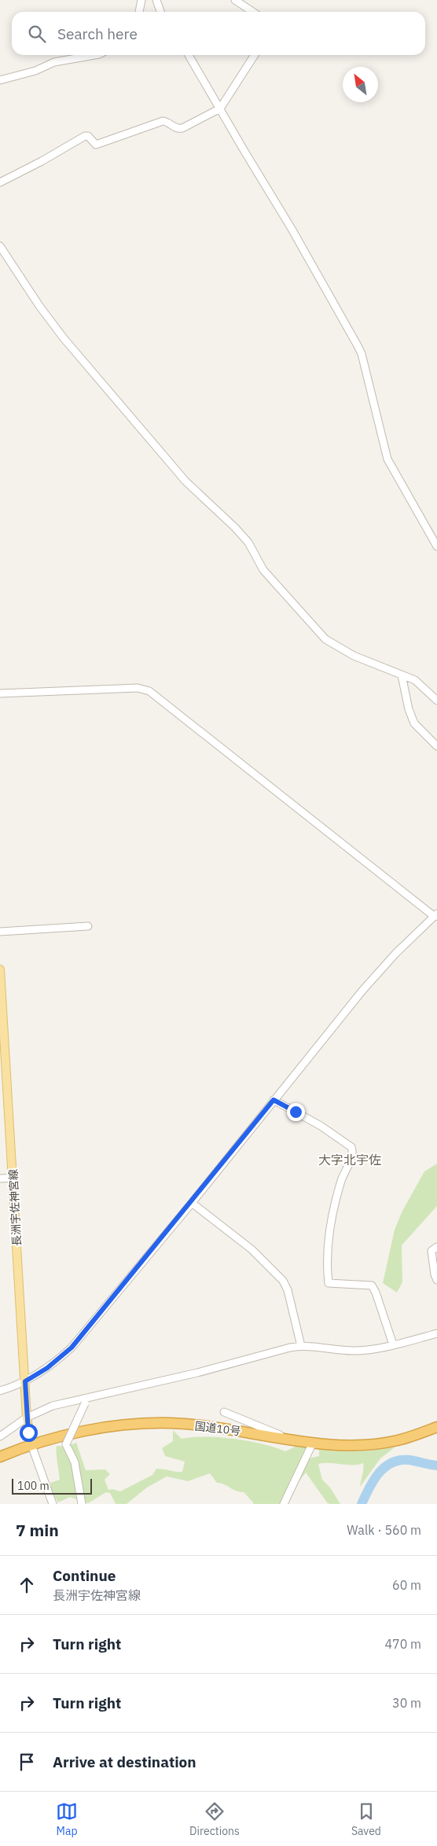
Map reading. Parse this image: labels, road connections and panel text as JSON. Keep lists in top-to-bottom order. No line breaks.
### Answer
{"streets":{"highway":["国道10号"],"main road":["長洲宇佐神宮線"]},"crossings":[["長洲宇佐神宮線","国道10号"]],"districts":["大字北宇佐"],"scale_bar":"100 m","north":"top left","page":{"search":"Search here","scale":"100 m","heading":["7 min","Walk · 560 m"],"list":[["Continue","長洲宇佐神宮線","60 m"],["Turn right","470 m"],["Turn right","30 m"],"Arrive at destination"],"nav":["Map","Directions","Saved"]}}
